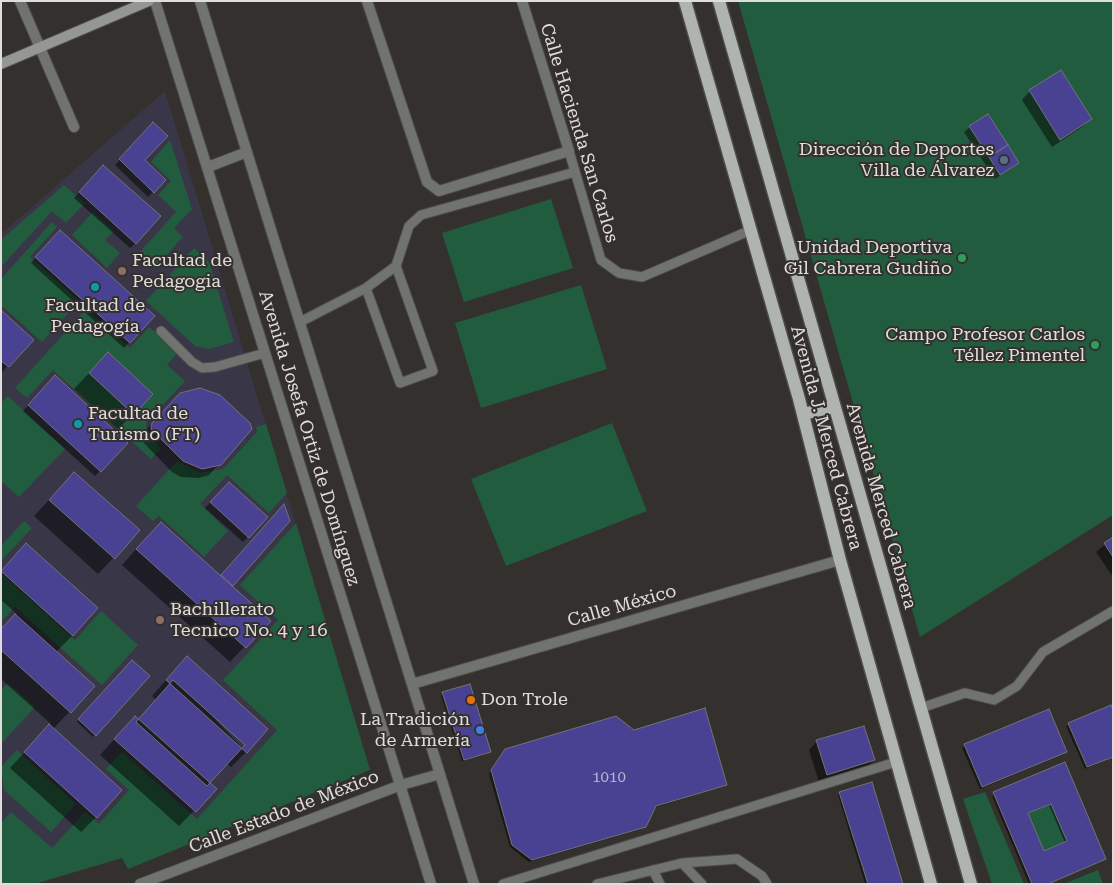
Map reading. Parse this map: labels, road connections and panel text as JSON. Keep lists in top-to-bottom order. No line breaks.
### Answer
{"streets":{"main road":["Avenida J. Merced Cabrera","Avenida Merced Cabrera"],"street":["Calle Hacienda San Carlos","Avenida Josefa Ortiz de Domínguez","Calle México","Calle Estado de México"]},"crossings":[["Calle Hacienda San Carlos","Avenida J. Merced Cabrera"],["Avenida Josefa Ortiz de Domínguez","Calle México"],["Avenida Josefa Ortiz de Domínguez","Calle Estado de México"],["Avenida J. Merced Cabrera","Calle México"]],"places":["Dirección de Deportes Villa de Álvarez","Unidad Deportiva Gil Cabrera Gudiño","Facultad de Pedagogia","Facultad de Pedagogía","Campo Profesor Carlos Téllez Pimentel","Facultad de Turismo (FT)","Bachillerato Tecnico No. 4 y 16","Don Trole","La Tradición de Armería"],"house_numbers":["1010"]}
